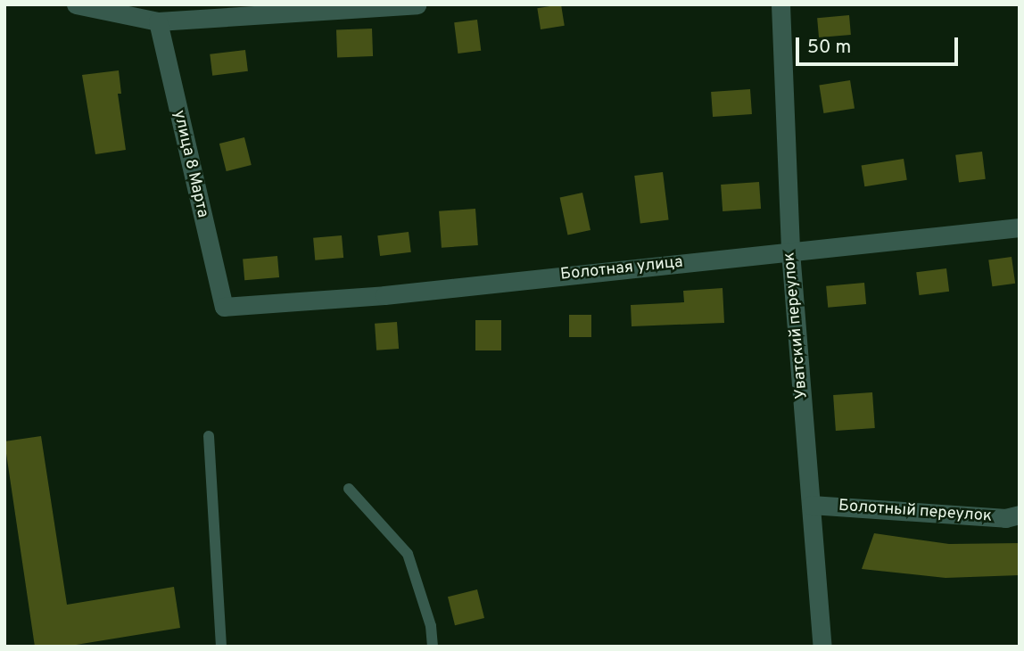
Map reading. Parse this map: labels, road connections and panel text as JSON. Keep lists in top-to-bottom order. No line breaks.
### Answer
{"streets":{"street":["улица 8 Марта","Болотная улица","Уватский переулок","Болотный переулок"]},"crossings":[["улица 8 Марта","Болотная улица"],["Болотная улица","Уватский переулок"],["Уватский переулок","Болотный переулок"]],"scale_bar":"50 m"}
